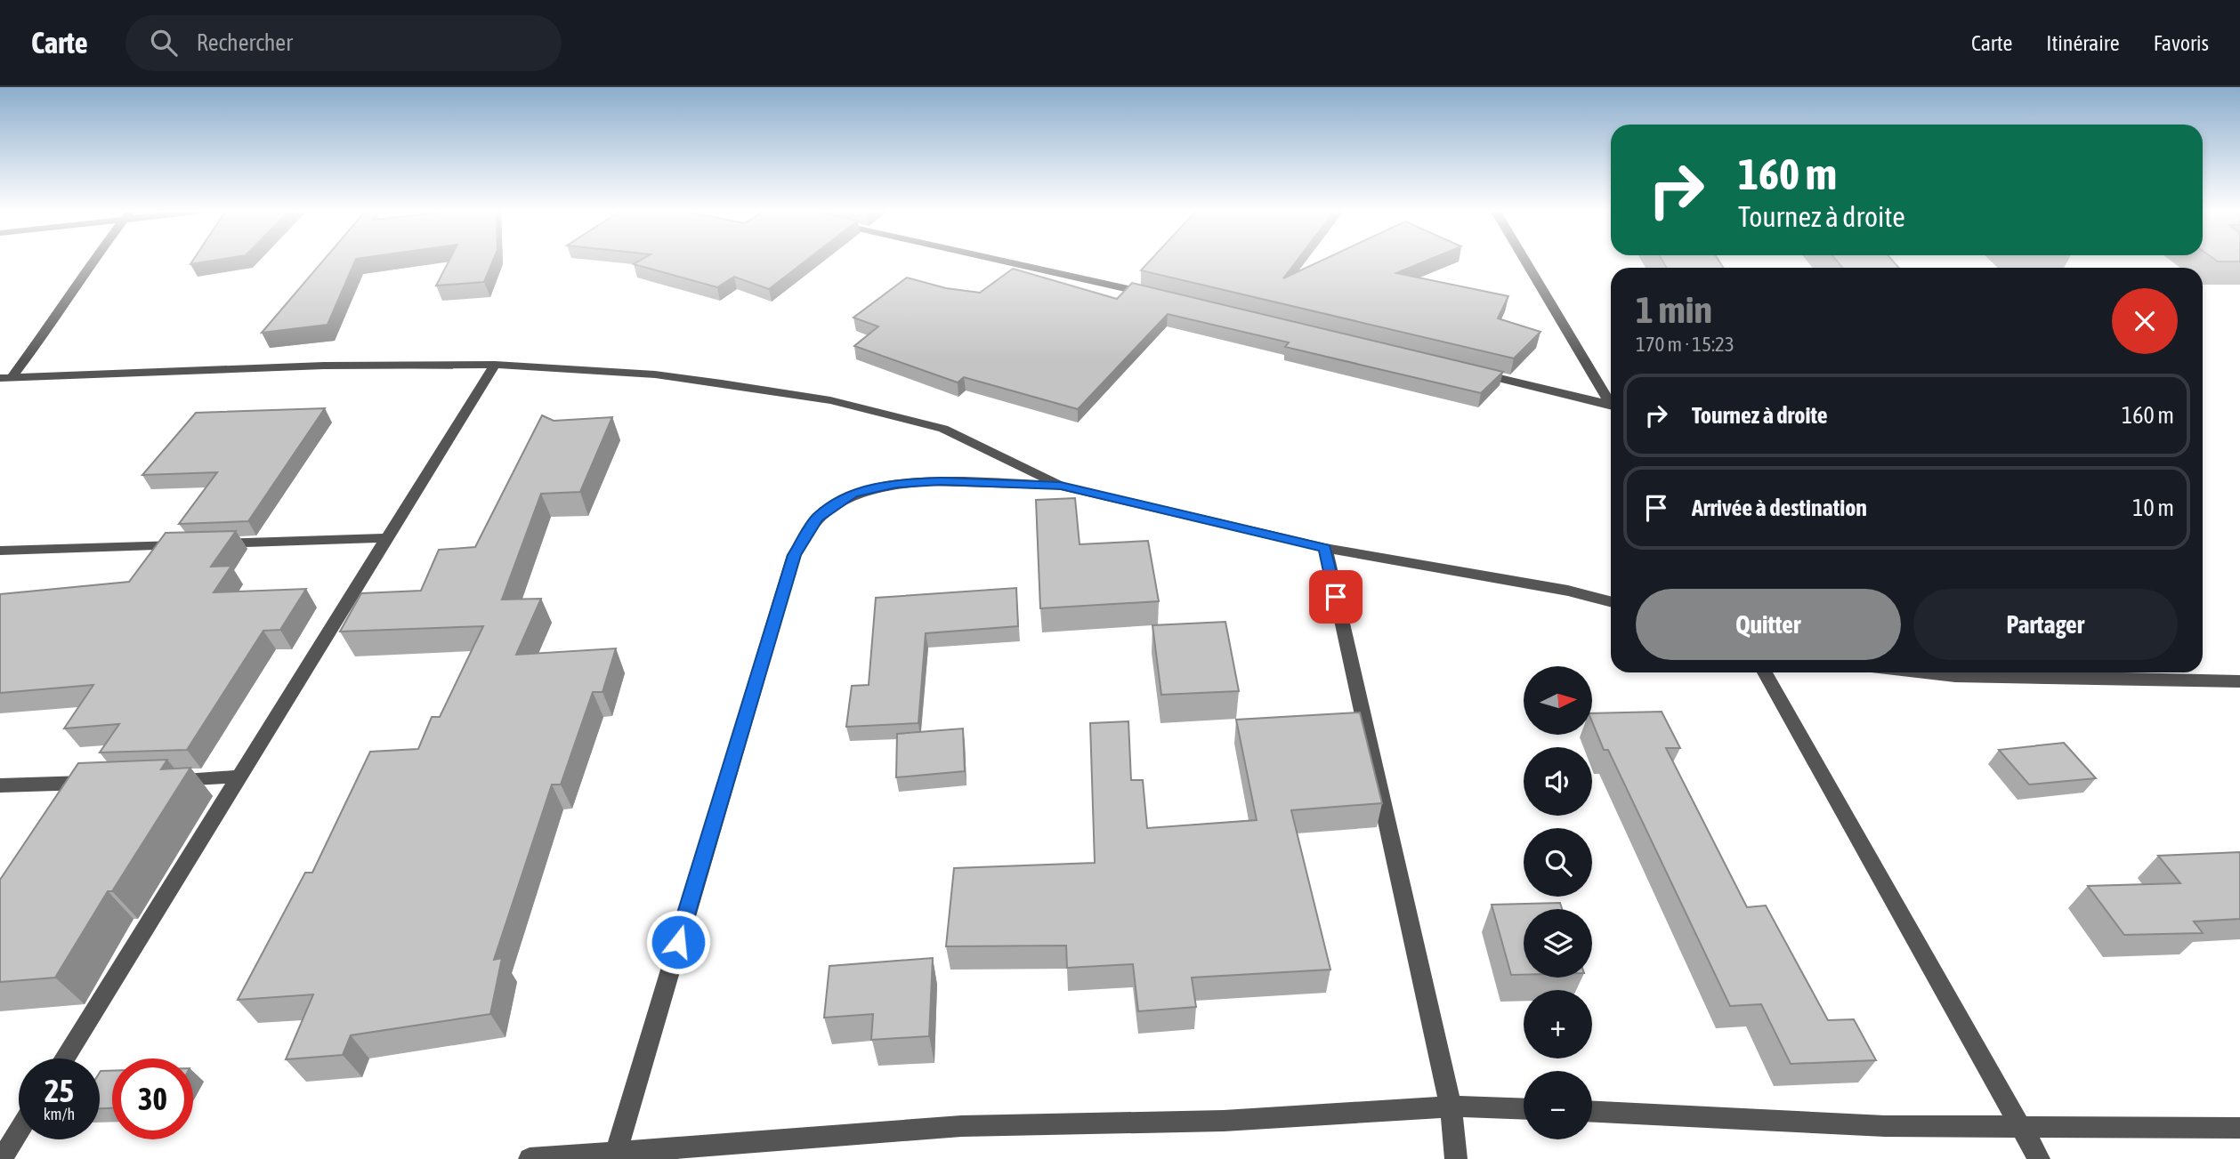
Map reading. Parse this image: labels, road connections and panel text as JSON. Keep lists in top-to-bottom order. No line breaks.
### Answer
{"north":"right","page":{"header":"Carte","search":"Rechercher","nav":["Carte","Itinéraire","Favoris"],"turn":["160 m","Tournez à droite"],"heading":["1 min","170 m · 15:23"],"list":[{"name":"Tournez à droite","value":"160 m"},{"name":"Arrivée à destination","value":"10 m"}],"buttons":["Quitter","Partager"],"map_buttons":["+","−"],"speed":"25 km/h","limit":"30"}}
